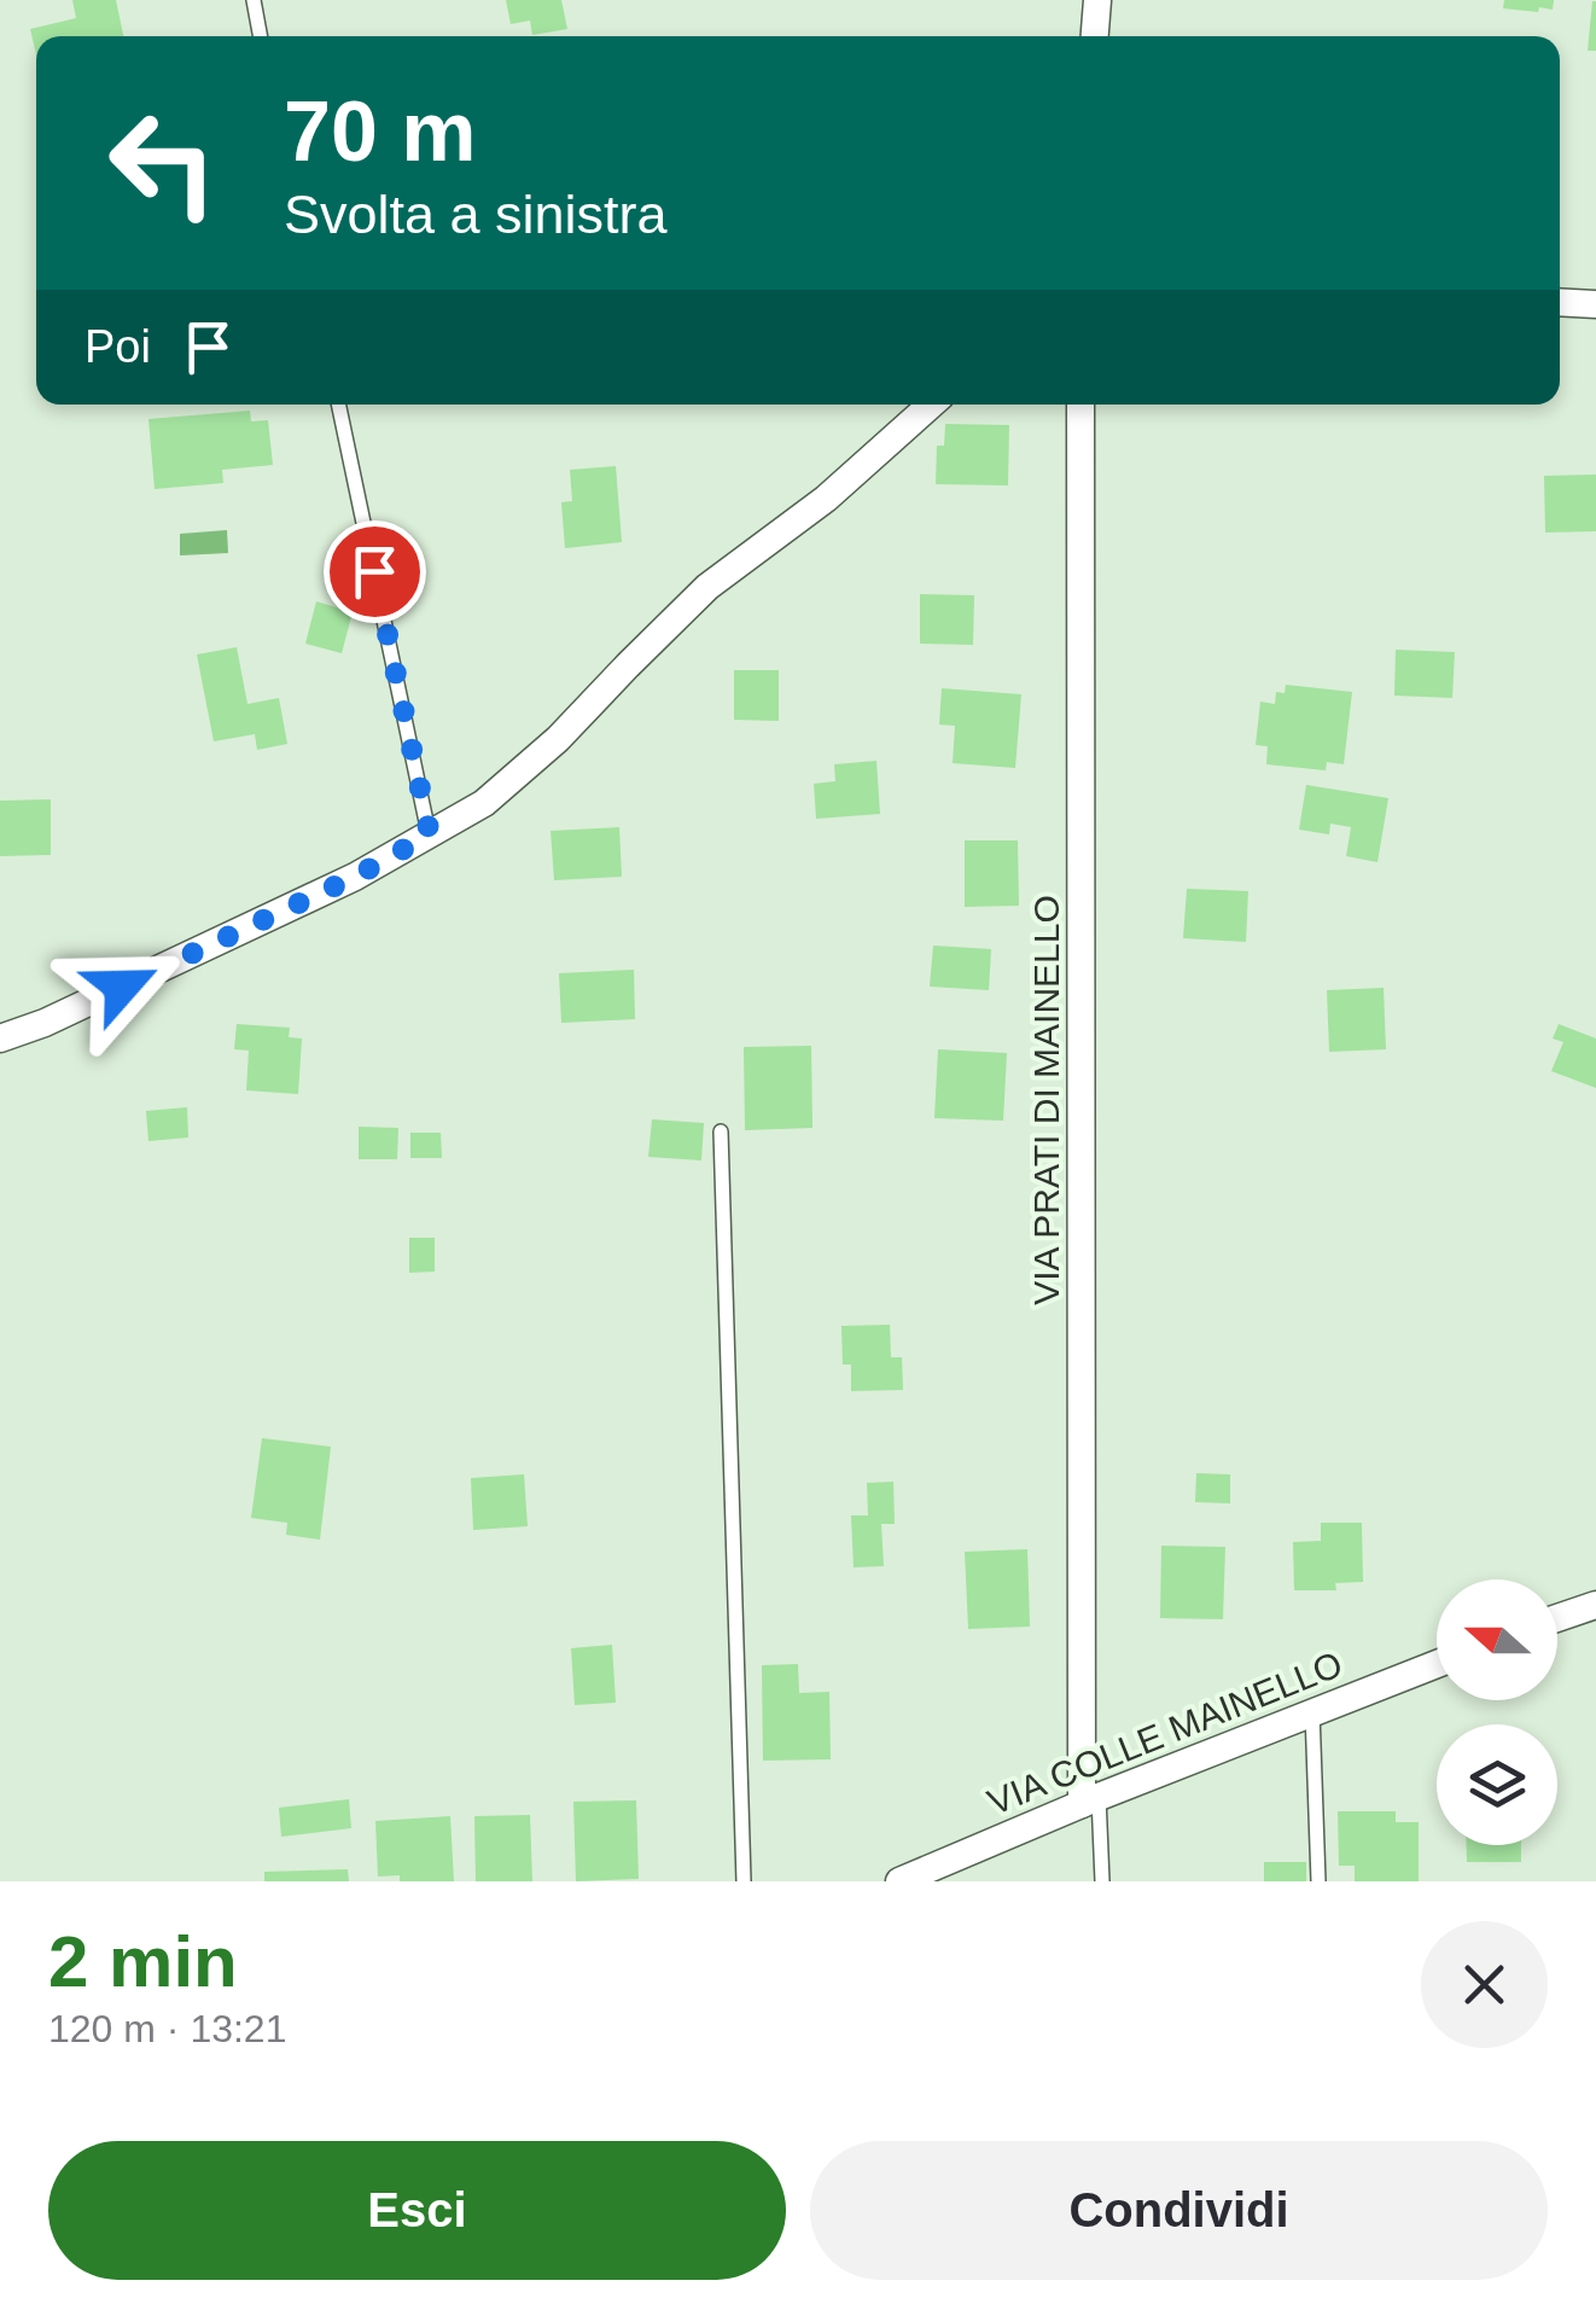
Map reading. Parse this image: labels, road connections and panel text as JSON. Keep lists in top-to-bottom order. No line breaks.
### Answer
{"streets":{"street":["VIA PRATI DI MAINELLO","VIA COLLE MAINELLO"]},"crossings":[["VIA PRATI DI MAINELLO","VIA COLLE MAINELLO"]],"north":"left","page":{"turn":["70 m","Svolta a sinistra"],"then":"Poi","heading":["2 min","120 m · 13:21"],"buttons":["Esci","Condividi"]}}
